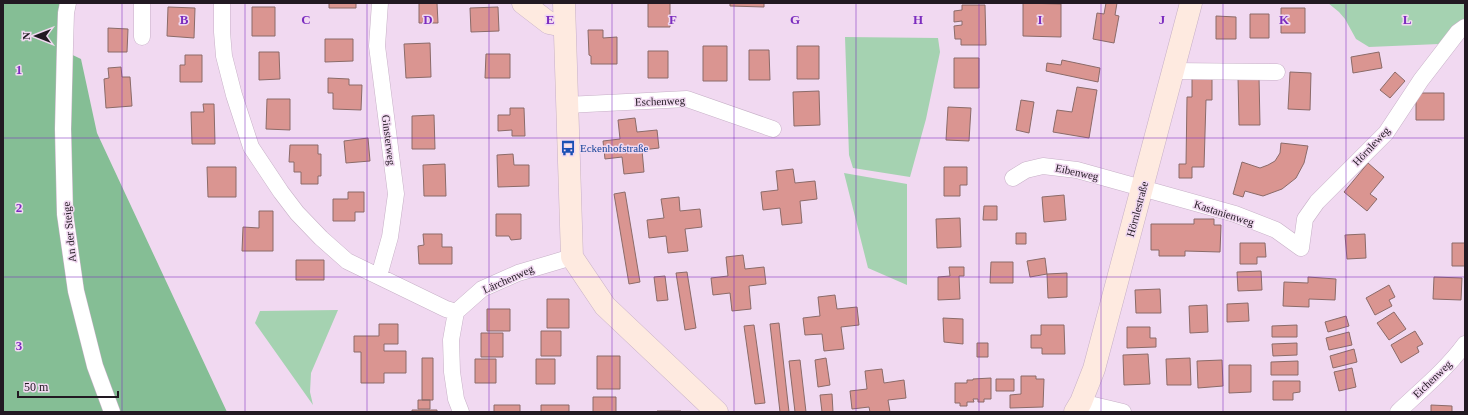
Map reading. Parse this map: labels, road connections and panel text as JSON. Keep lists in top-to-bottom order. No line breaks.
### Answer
{"streets":{"street":["Eschenweg","Ginsterweg","Hörnleweg","Eibenweg","Hörnlestraße","Kastanienweg","An der Steige","Lärchenweg","Eichenweg"]},"crossings":[["Hörnleweg","Kastanienweg"],["Eibenweg","Hörnlestraße"],["Eibenweg","Kastanienweg"],["Hörnlestraße","Kastanienweg"]],"places":{"bus stop":["Eckenhofstraße"]},"scale_bar":"50 m","north":"left","grid":{"columns":["B","C","D","E","F","G","H","I","J","K","L"],"rows":["1","2","3"]}}
